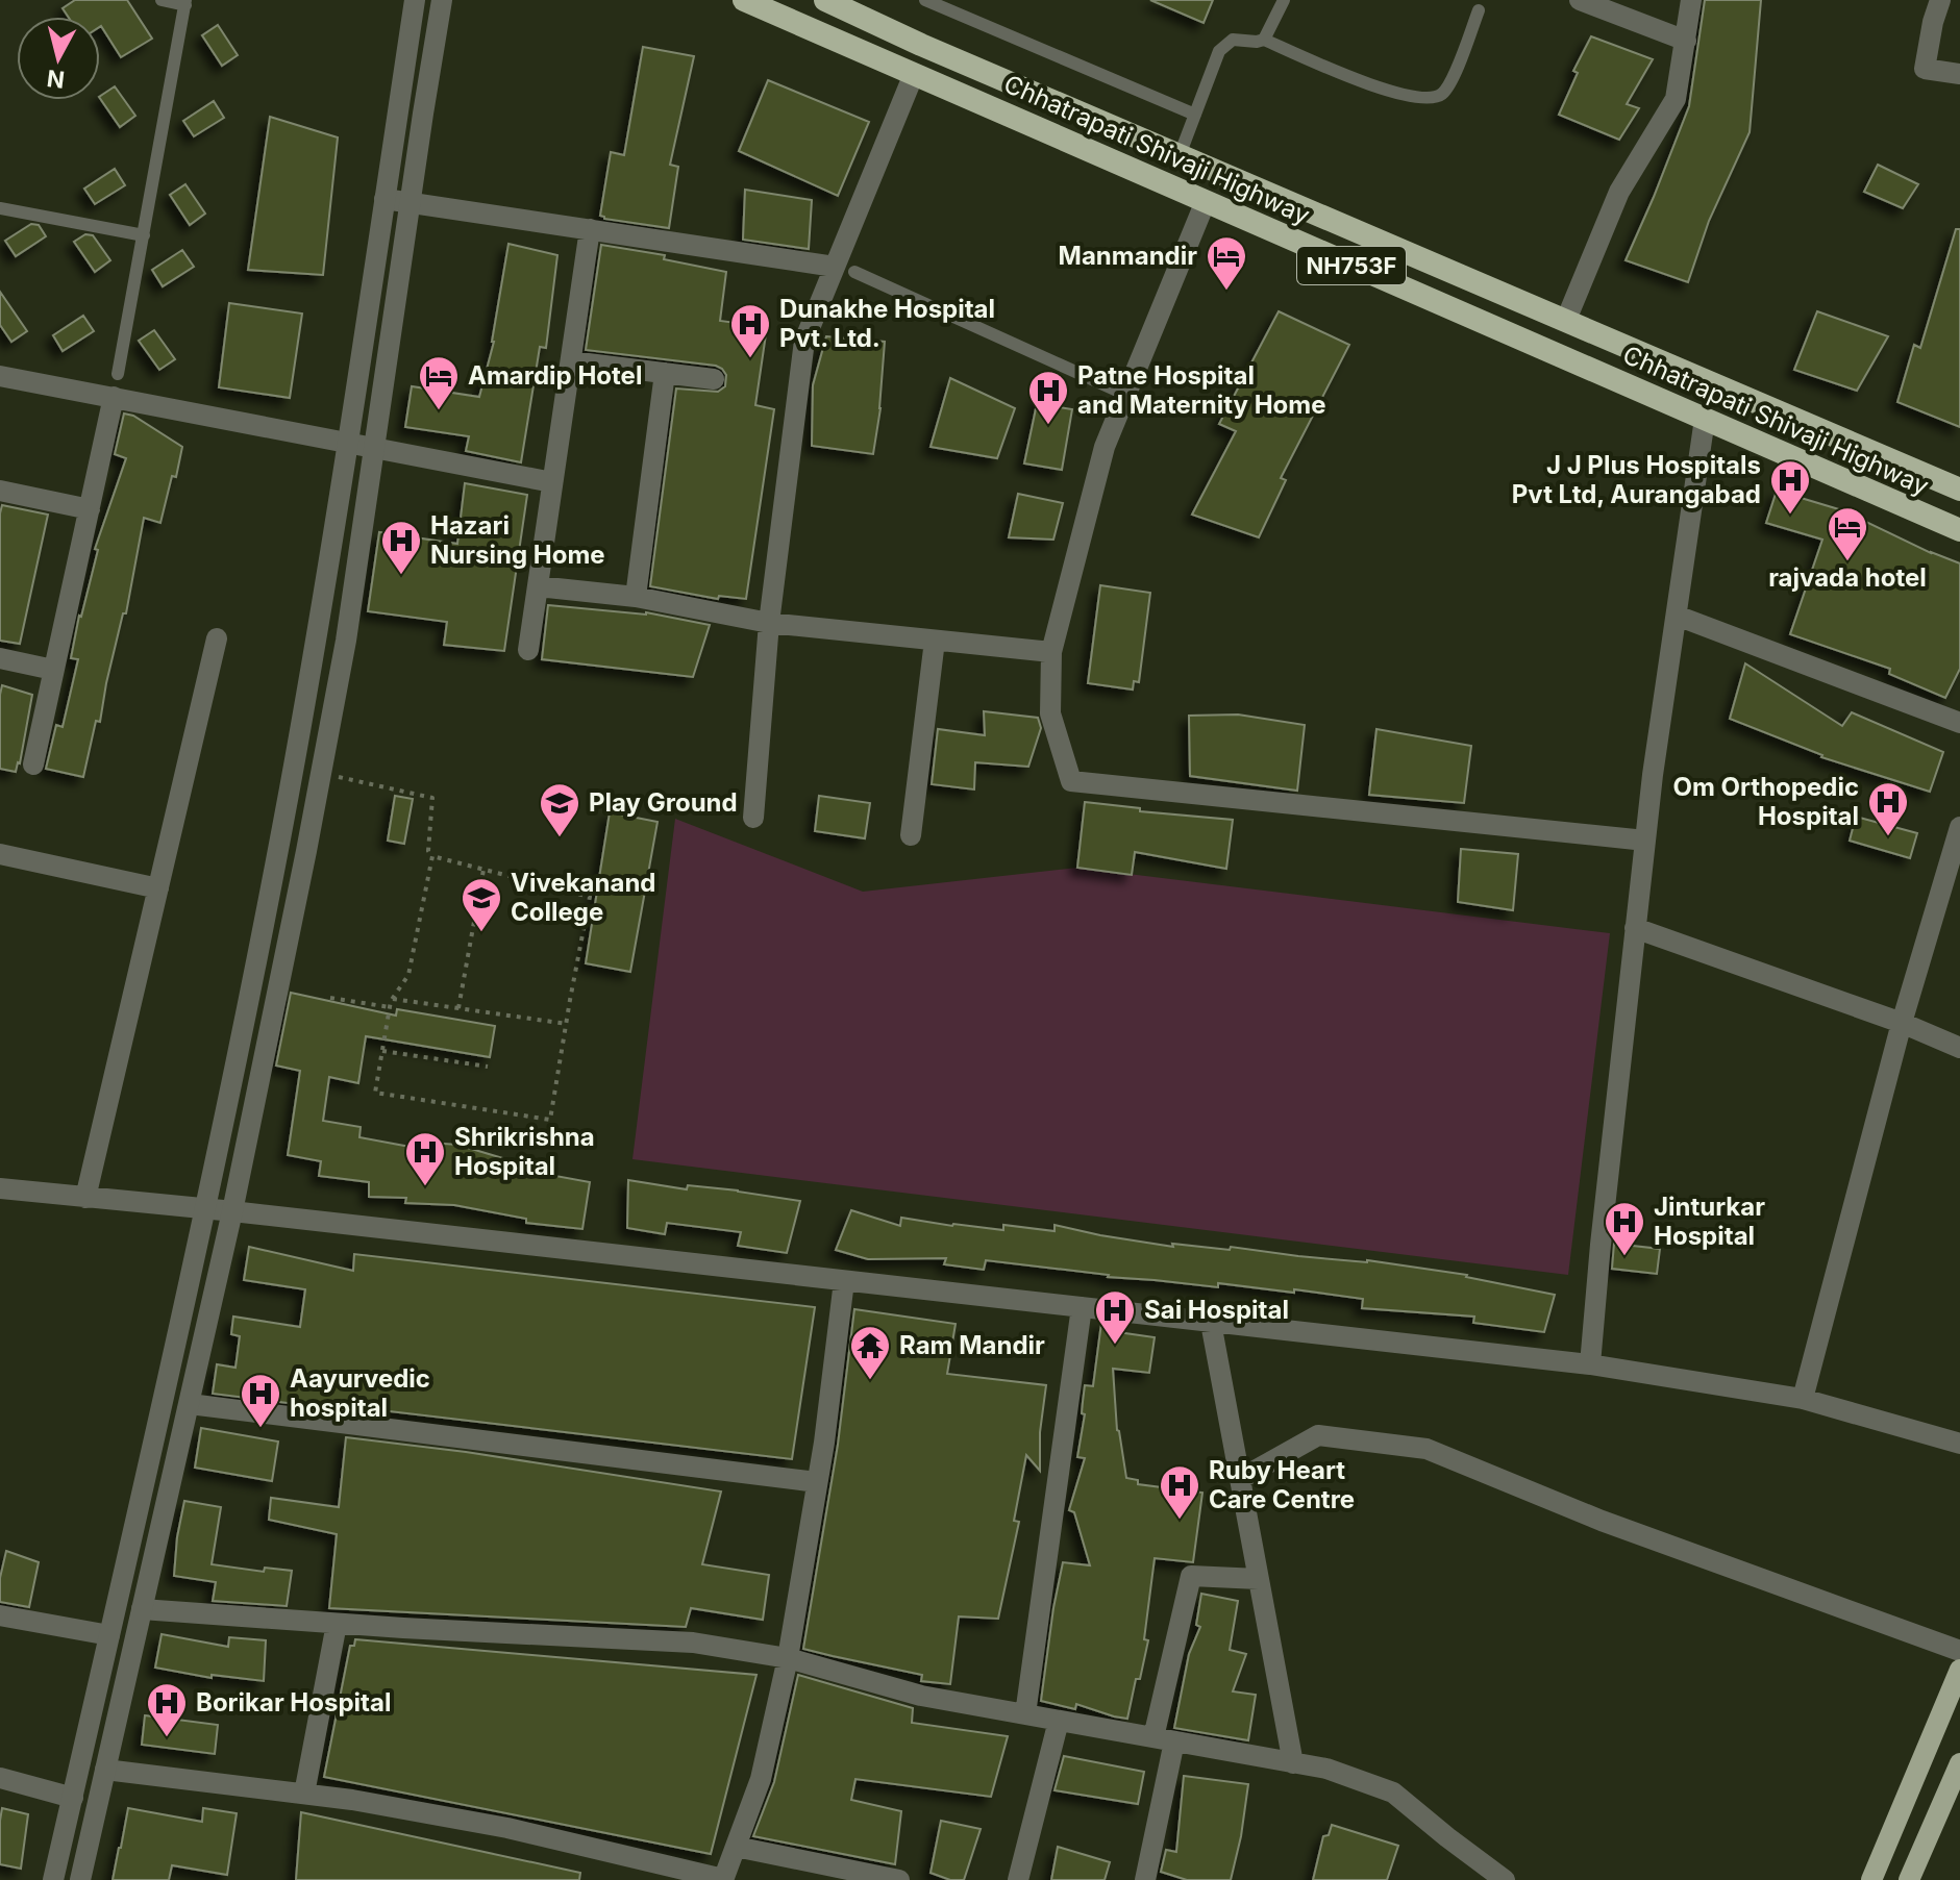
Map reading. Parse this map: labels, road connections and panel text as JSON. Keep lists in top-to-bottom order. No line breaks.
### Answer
{"streets":{"highway":["Chhatrapati Shivaji Highway","NH753F"]},"places":{"hotel":["Manmandir","Amardip Hotel","rajvada hotel"],"hospital":["Dunakhe Hospital Pvt. Ltd.","Patne Hospital and Maternity Home","J J Plus Hospitals Pvt Ltd, Aurangabad","Hazari Nursing Home","Om Orthopedic Hospital","Shrikrishna Hospital","Jinturkar Hospital","Sai Hospital","Aayurvedic hospital","Ruby Heart Care Centre","Borikar Hospital"],"school or university":["Play Ground","Vivekanand College"],"temple":["Ram Mandir"]},"north":"bottom"}
